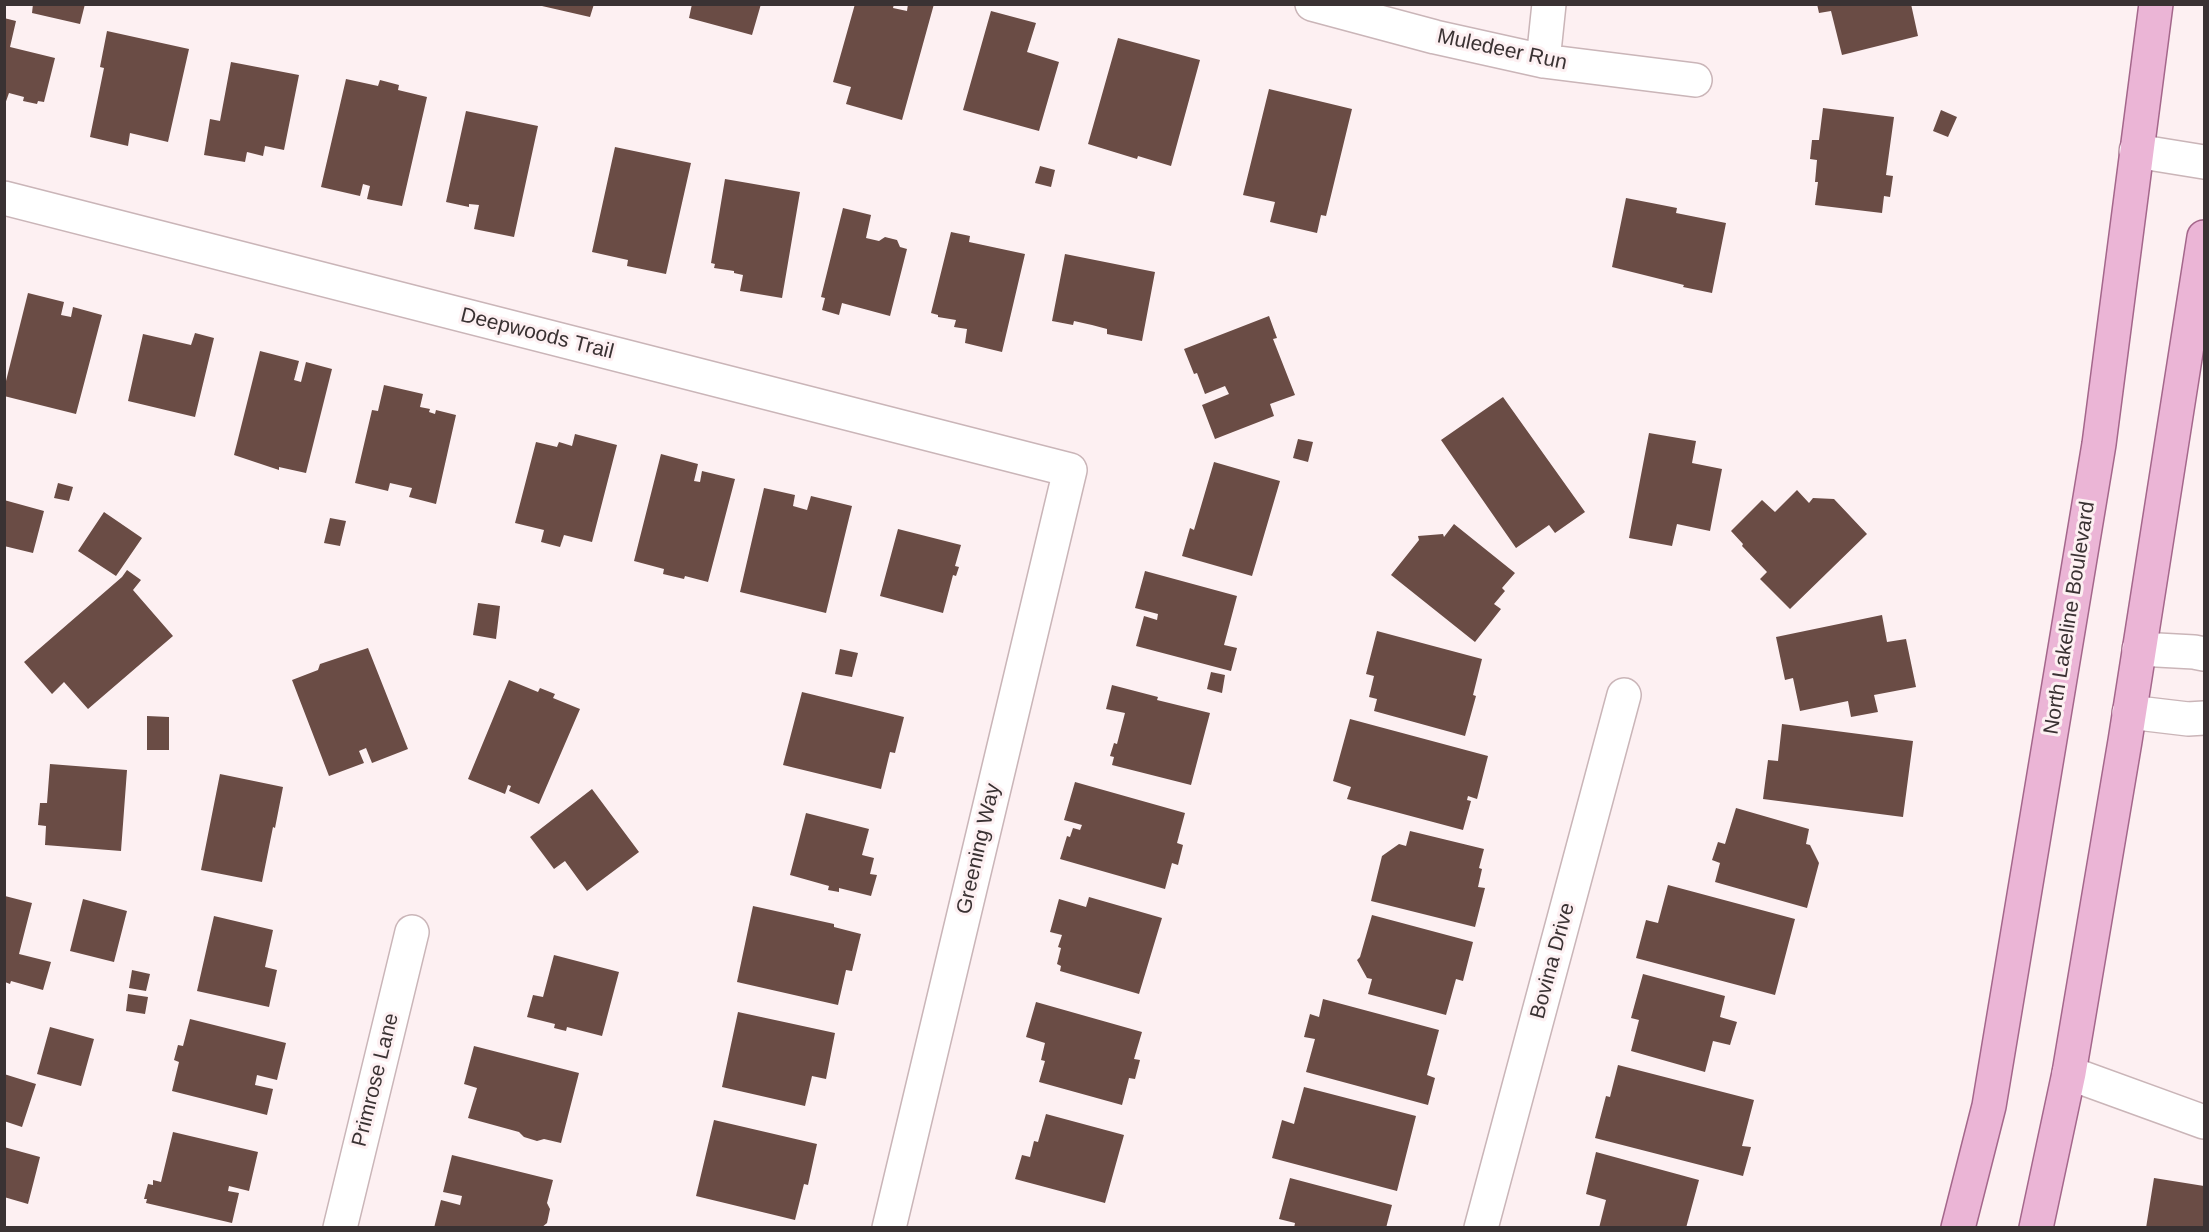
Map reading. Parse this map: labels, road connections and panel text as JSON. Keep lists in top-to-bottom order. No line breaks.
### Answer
{"streets":{"main road":["North Lakeline Boulevard"],"street":["Muledeer Run","Deepwoods Trail","Greening Way","Bovina Drive","Primrose Lane"]},"crossings":[["Deepwoods Trail","Greening Way"]]}
